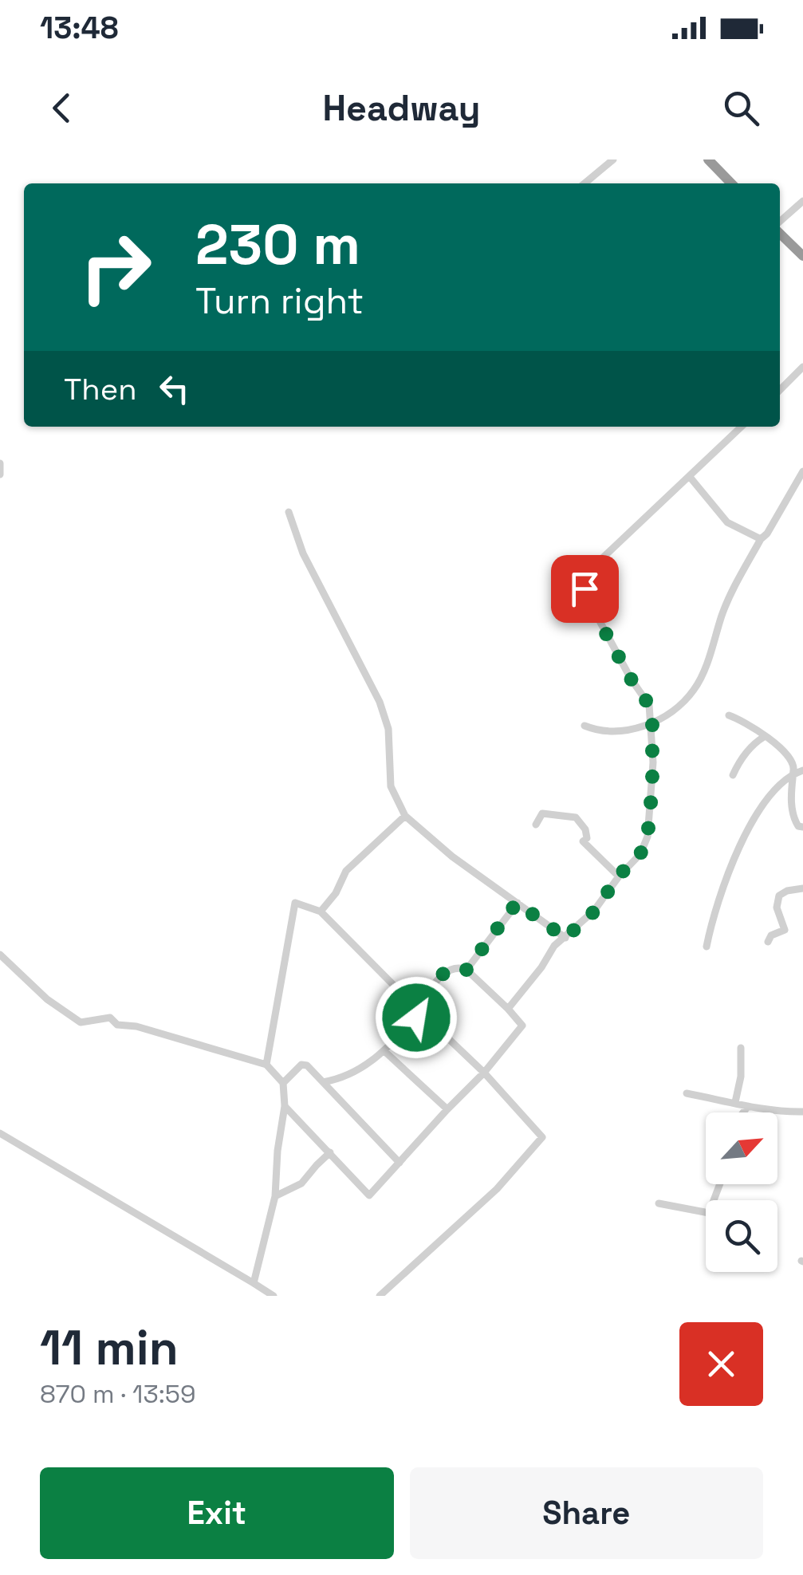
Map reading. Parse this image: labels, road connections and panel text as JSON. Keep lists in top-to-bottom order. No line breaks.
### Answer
{"north":"top right","page":{"status":"13:48","header":"Headway","turn":["230 m","Turn right"],"then":"Then","heading":["11 min","870 m · 13:59"],"buttons":["Exit","Share"]}}
